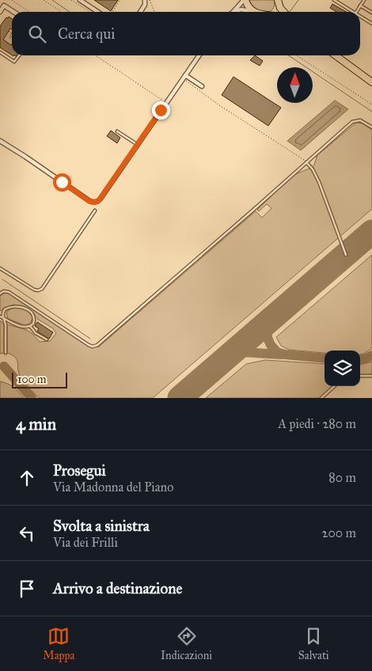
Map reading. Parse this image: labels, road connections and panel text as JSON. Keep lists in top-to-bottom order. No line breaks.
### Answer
{"scale_bar":"100 m","north":"top","page":{"search":"Cerca qui","scale":"100 m","heading":["4 min","A piedi · 280 m"],"list":[["Prosegui","Via Madonna del Piano","80 m"],["Svolta a sinistra","Via dei Frilli","200 m"],"Arrivo a destinazione"],"nav":["Mappa","Indicazioni","Salvati"]}}
